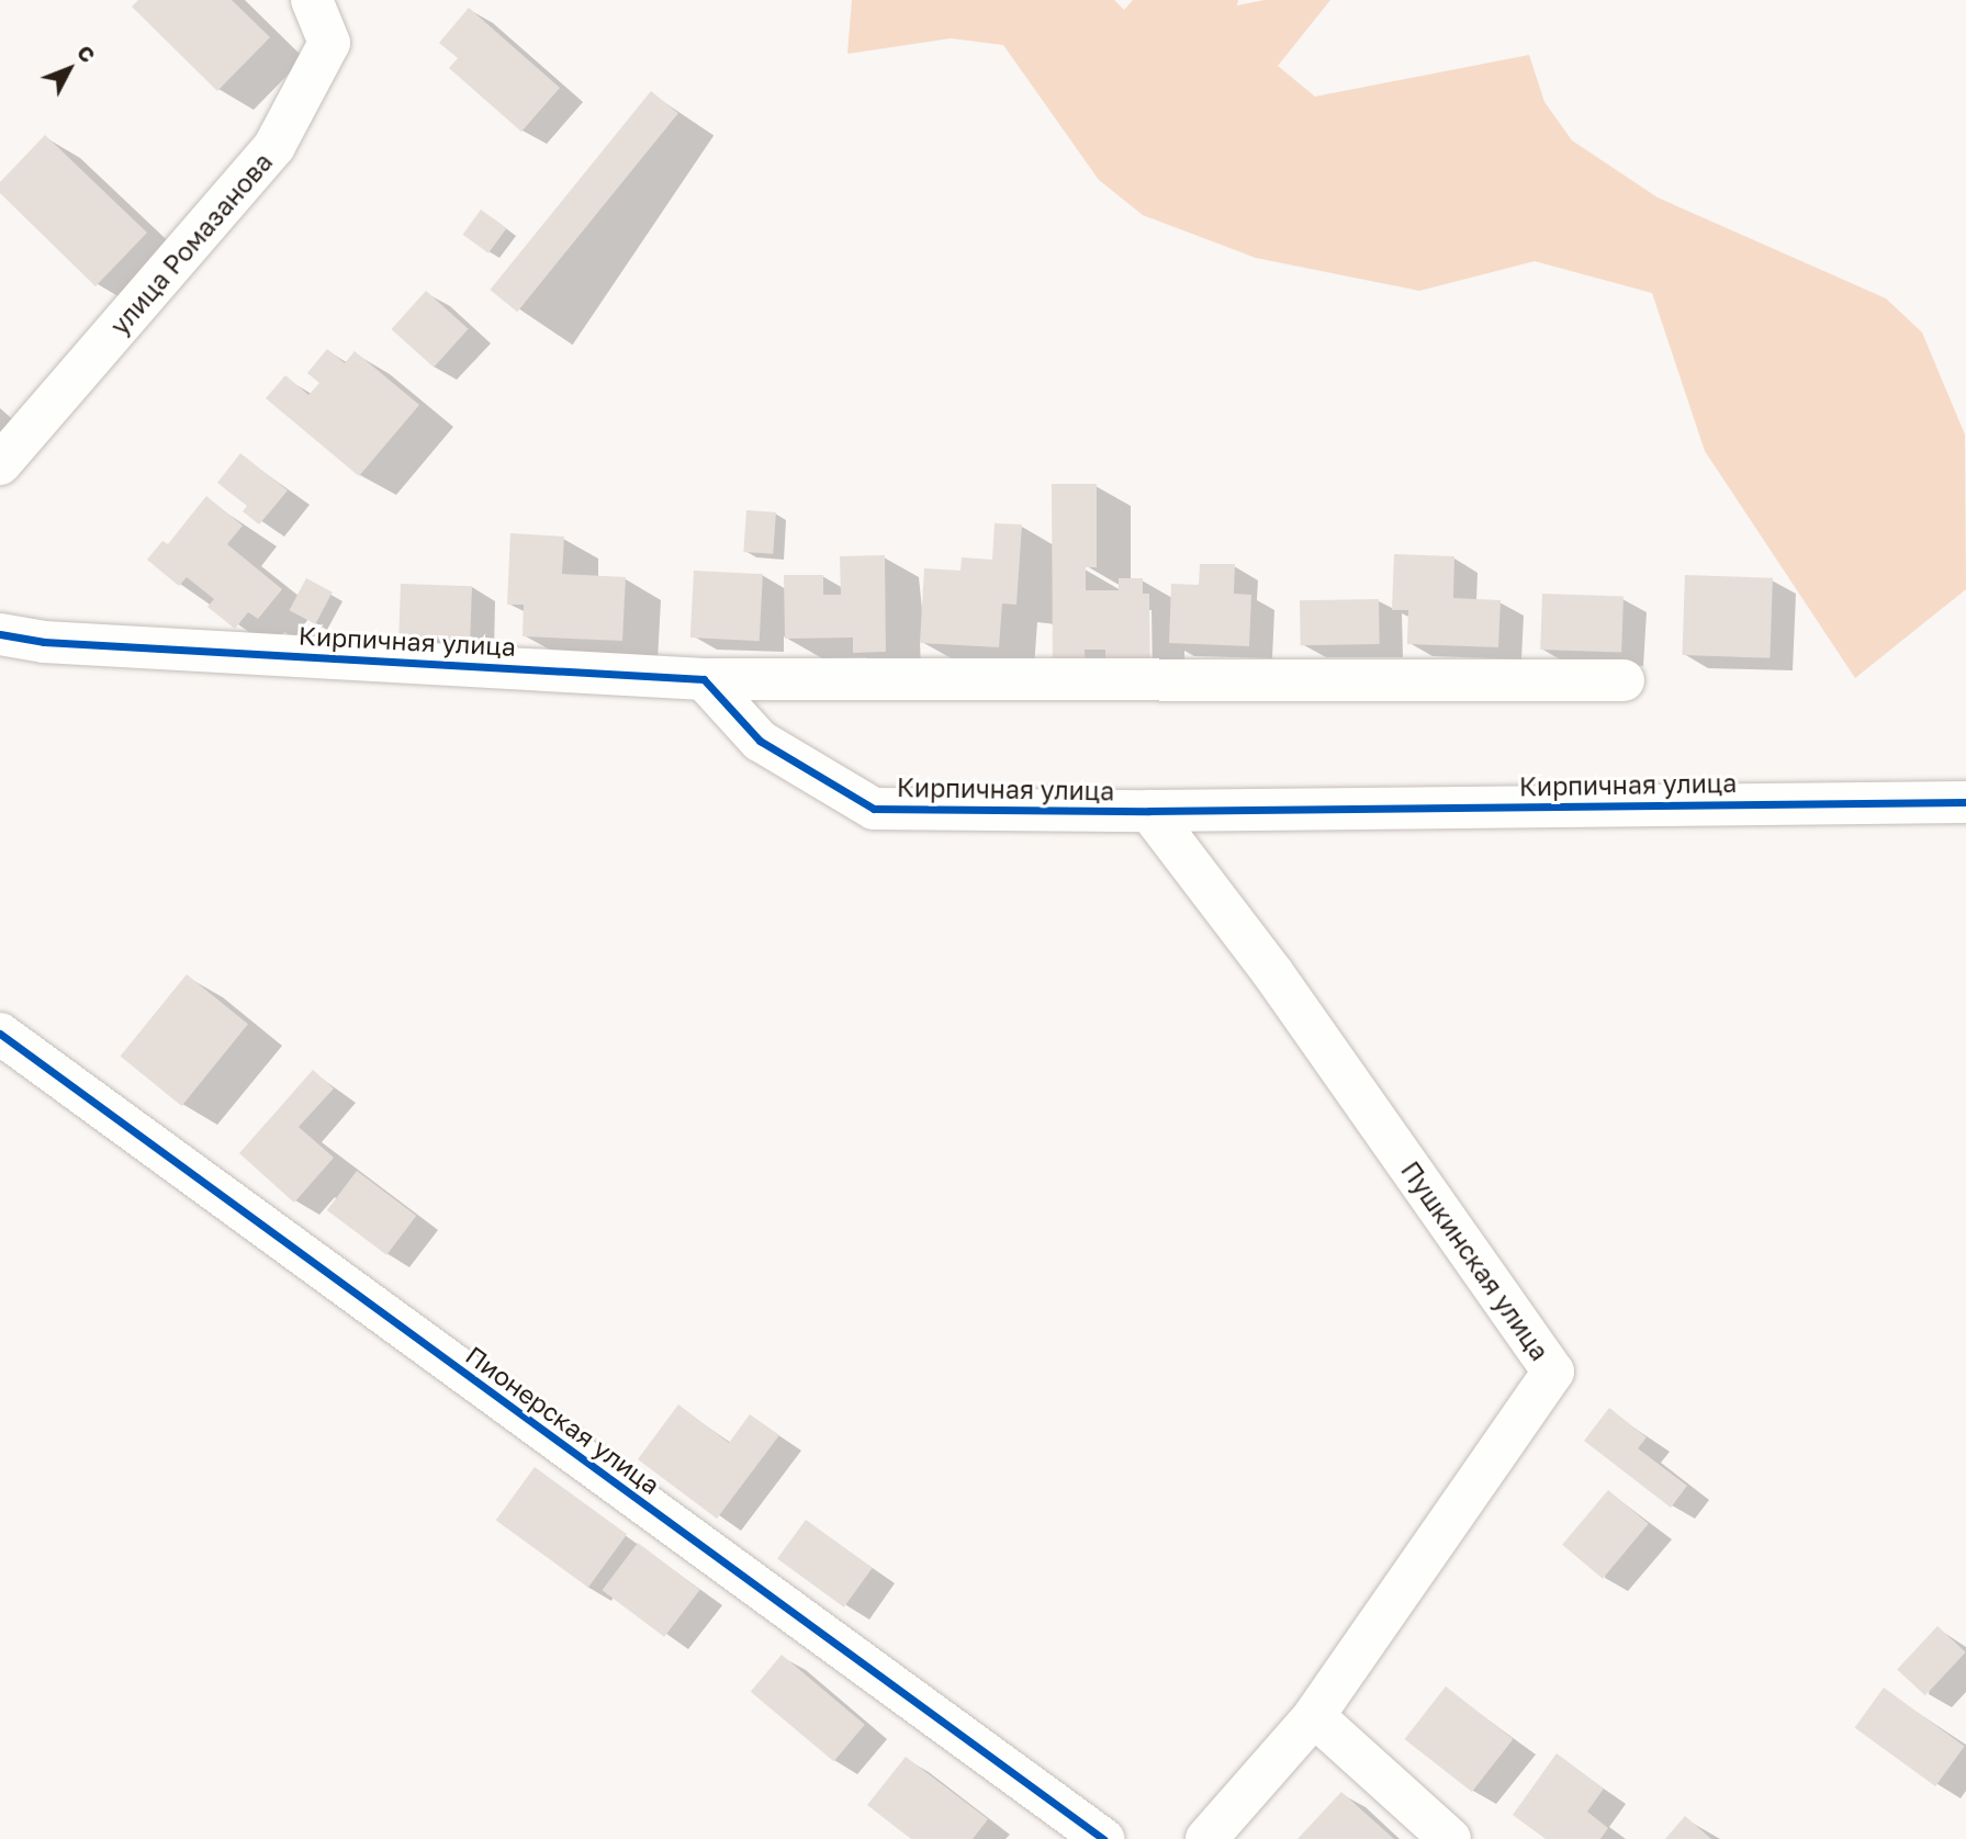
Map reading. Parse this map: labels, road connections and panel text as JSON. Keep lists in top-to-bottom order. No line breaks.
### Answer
{"streets":{"street":["улица Ромазанова","Кирпичная улица","Пушкинская улица","Пионерская улица"]},"crossings":[["Кирпичная улица","Пушкинская улица"]],"north":"top right"}
